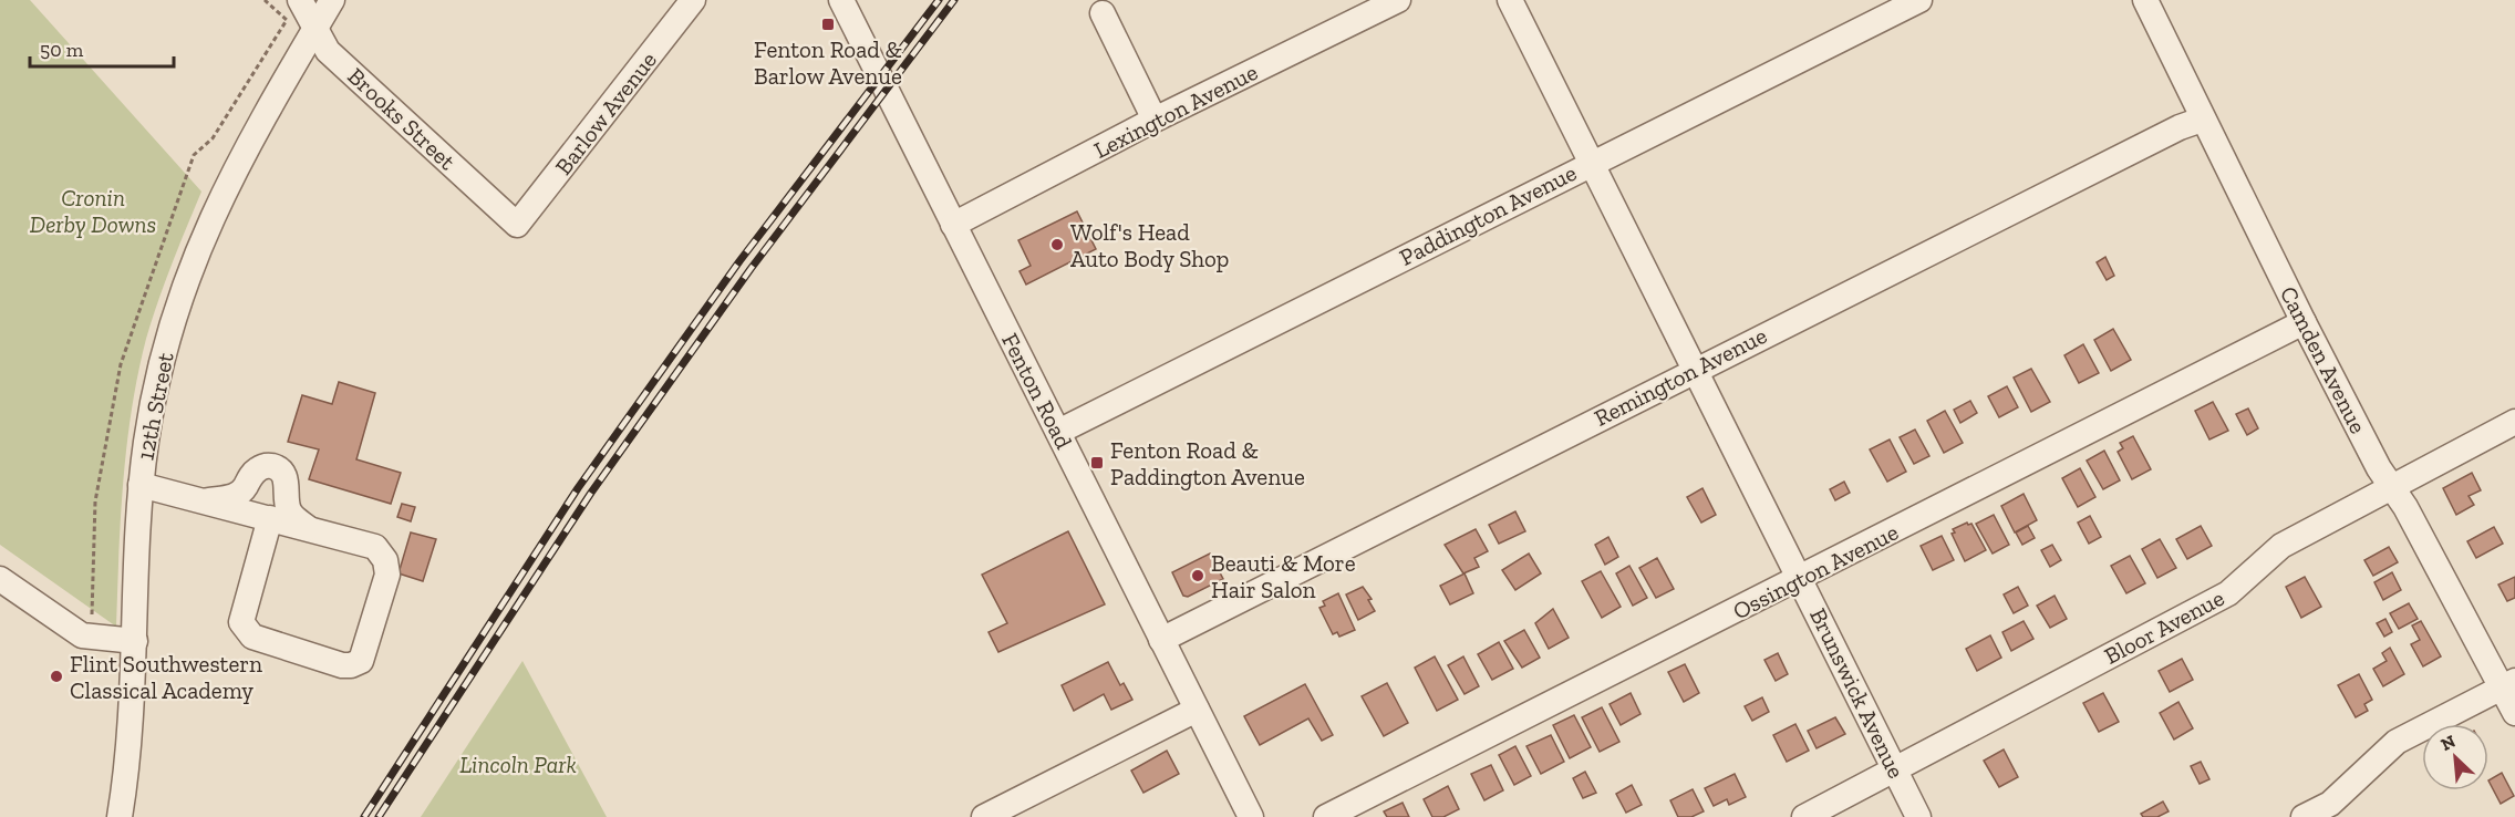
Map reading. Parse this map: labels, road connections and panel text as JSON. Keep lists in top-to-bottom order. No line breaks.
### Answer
{"streets":{"street":["Lexington Avenue","Barlow Avenue","Brooks Street","Paddington Avenue","Camden Avenue","Remington Avenue","Fenton Road","12th Street","Ossington Avenue","Bloor Avenue","Brunswick Avenue"]},"crossings":[["Lexington Avenue","Fenton Road"],["Barlow Avenue","Brooks Street"],["Brooks Street","12th Street"],["Paddington Avenue","Fenton Road"],["Paddington Avenue","Brunswick Avenue"],["Camden Avenue","Remington Avenue"],["Camden Avenue","Ossington Avenue"],["Camden Avenue","Bloor Avenue"],["Remington Avenue","Fenton Road"],["Remington Avenue","Brunswick Avenue"],["Ossington Avenue","Brunswick Avenue"],["Bloor Avenue","Brunswick Avenue"]],"parks":["Cronin Derby Downs","Lincoln Park"],"places":{"transit":["Fenton Road & Barlow Avenue","Fenton Road & Paddington Avenue"],"other":["Wolf's Head Auto Body Shop","Beauti & More Hair Salon","Flint Southwestern Classical Academy"]},"scale_bar":"50 m","north":"top left"}
